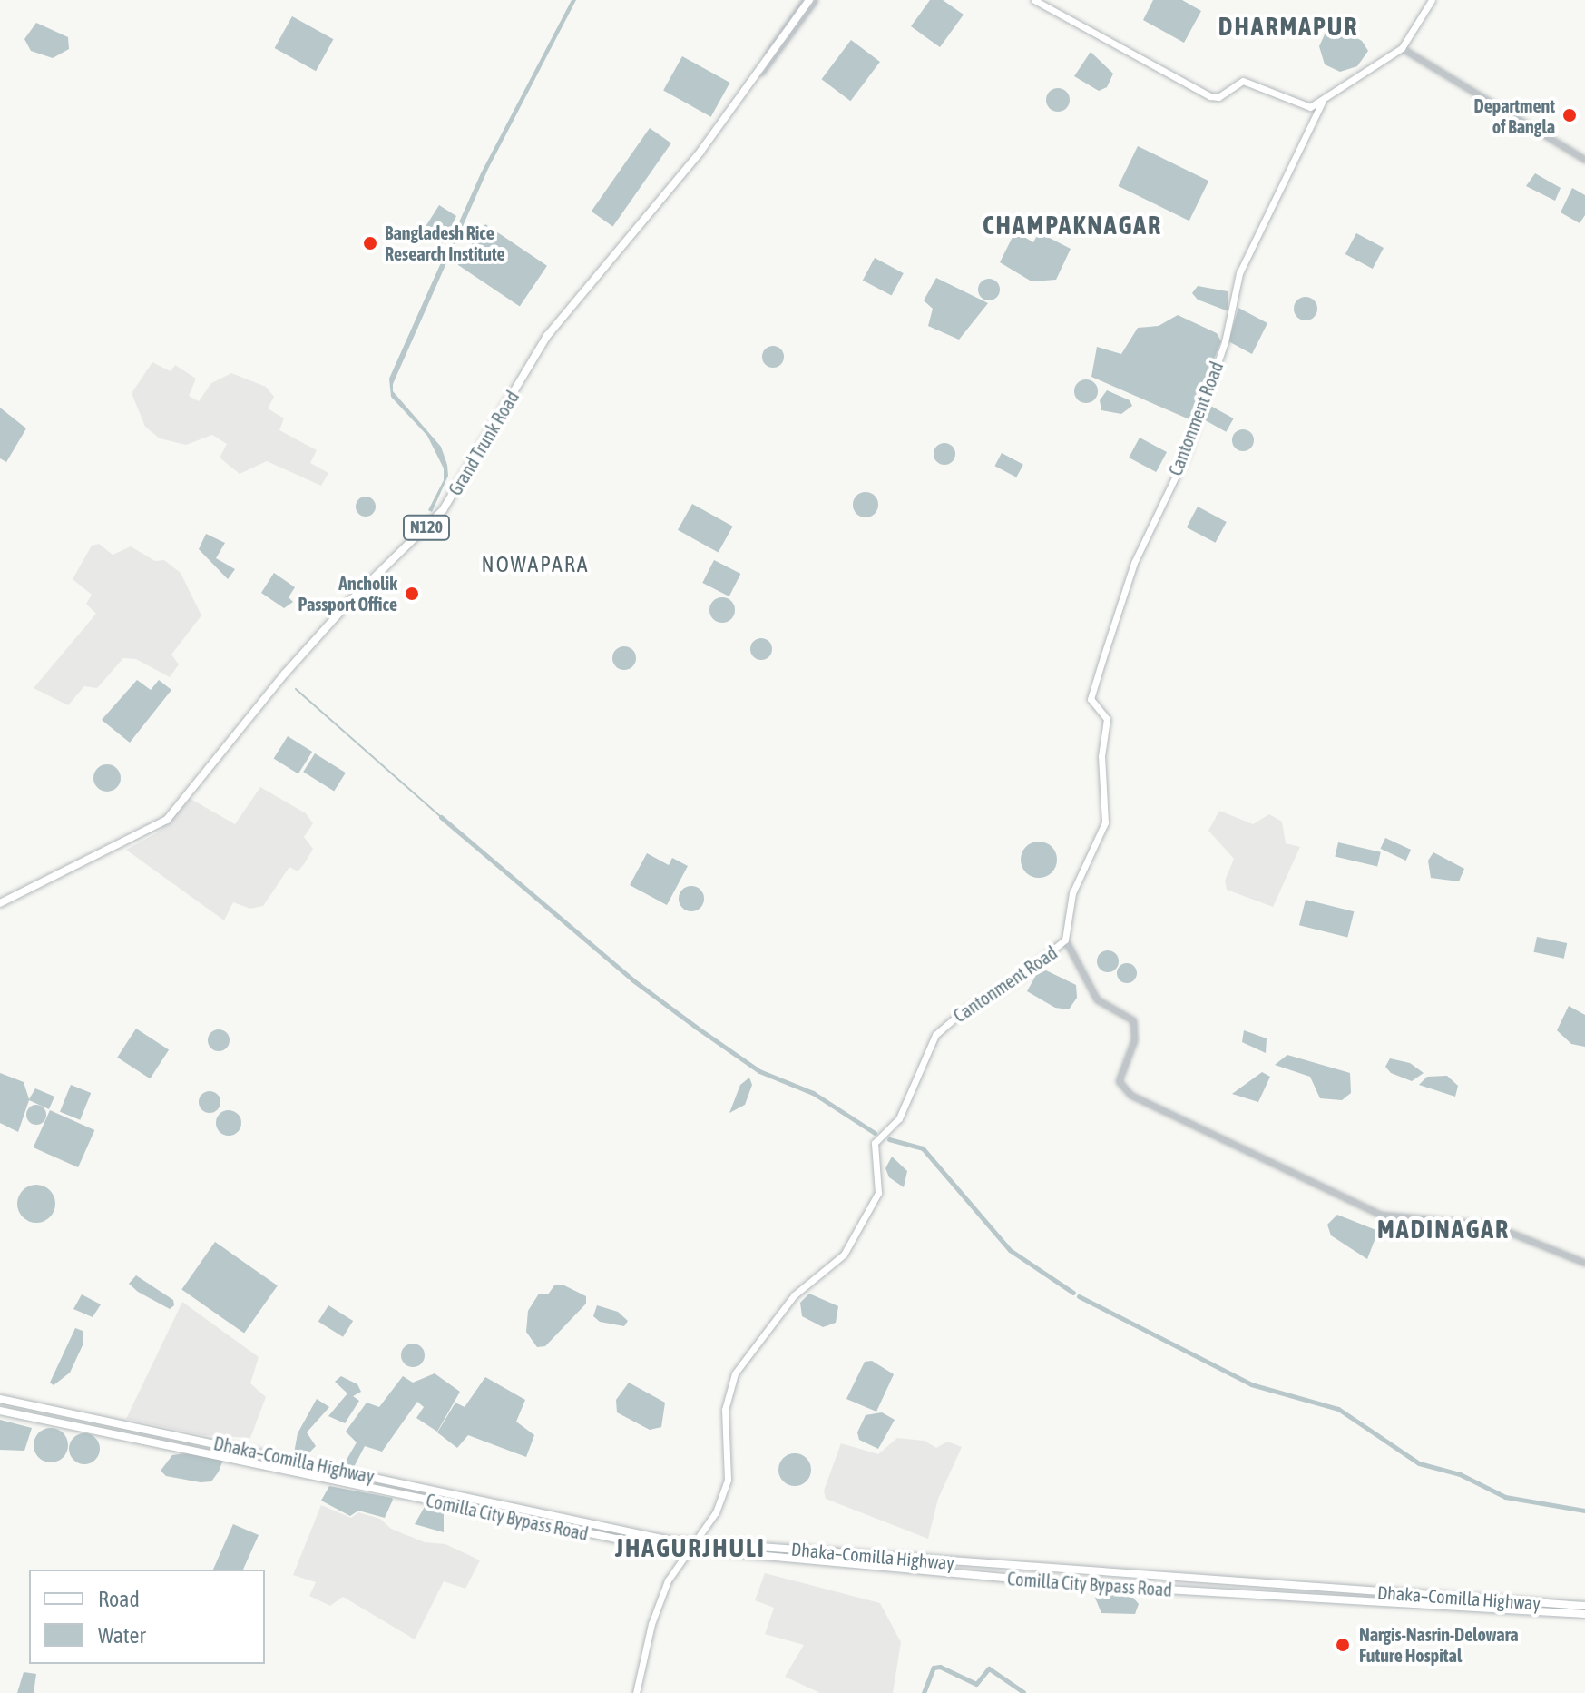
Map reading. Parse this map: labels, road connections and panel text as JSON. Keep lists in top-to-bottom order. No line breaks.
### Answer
{"streets":{"highway":["Grand Trunk Road","N120","Dhaka–Comilla Highway","Comilla City Bypass Road"],"main road":["Cantonment Road"]},"crossings":[["Cantonment Road","Dhaka–Comilla Highway"],["Cantonment Road","Comilla City Bypass Road"]],"districts":["DHARMAPUR","CHAMPAKNAGAR","NOWAPARA","MADINAGAR","JHAGURJHULI"],"places":["Department of Bangla","Bangladesh Rice Research Institute","Ancholik Passport Office","Nargis-Nasrin-Delowara Future Hospital"],"legend":["Road","Water"]}
